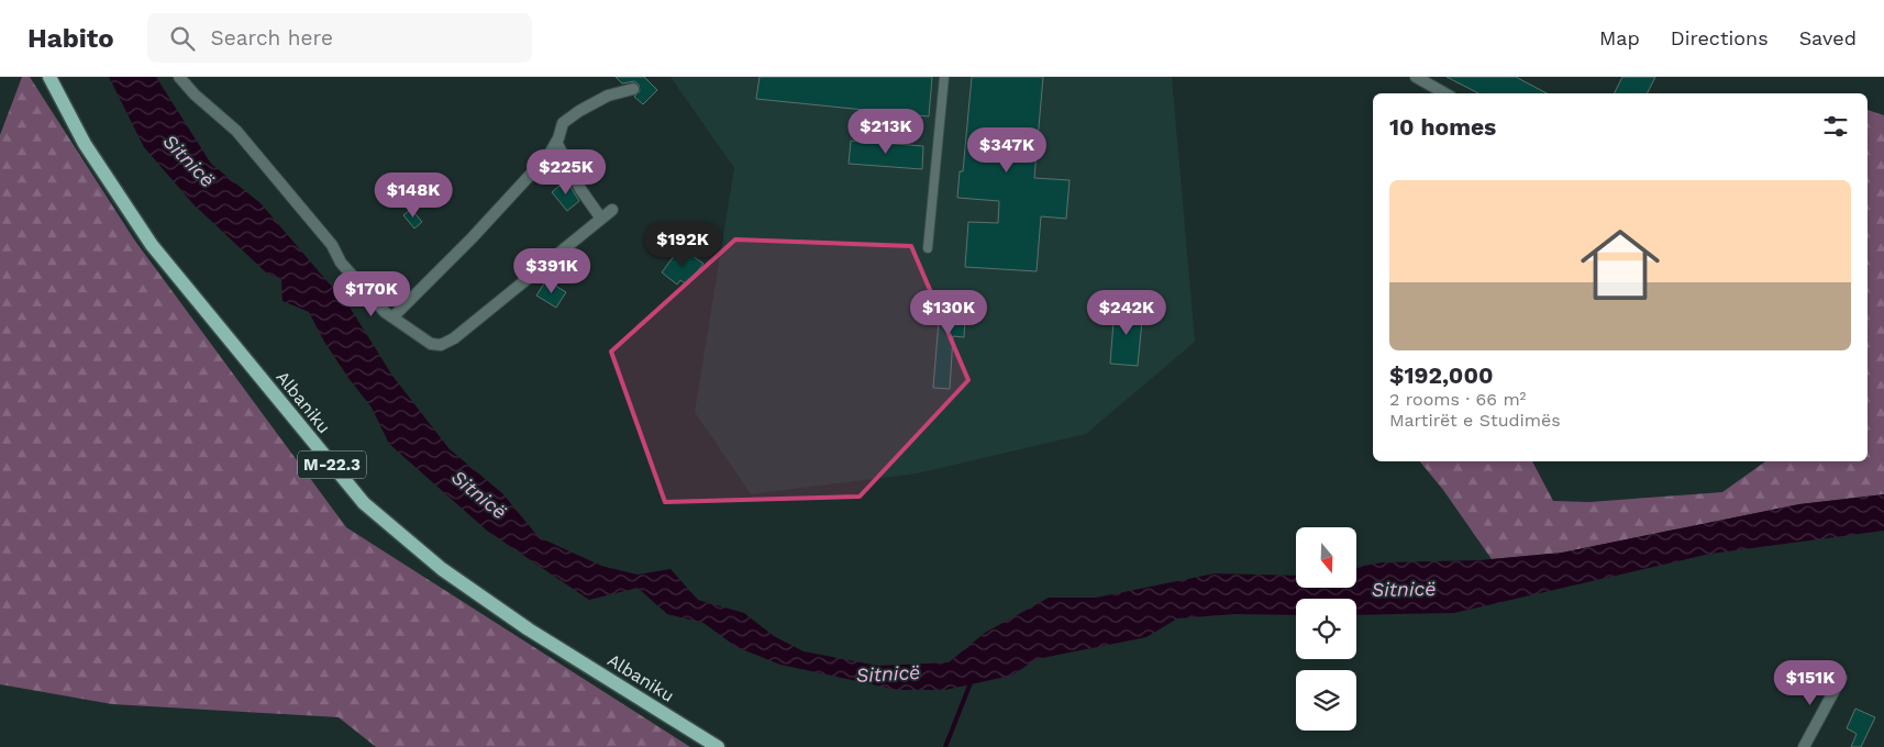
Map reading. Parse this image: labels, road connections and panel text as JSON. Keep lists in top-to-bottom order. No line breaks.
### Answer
{"streets":{"main road":["Albaniku","M-22.3"]},"water":["Sitnicë"],"north":"bottom","page":{"header":"Habito","search":"Search here","nav":["Map","Directions","Saved"],"heading":"10 homes","price":["$213K","$347K","$225K","$148K","$192K","$391K","$170K","$130K","$242K","$151K"],"list":[{"name":"$192,000","note":"2 rooms · 66 m² · Martirët e Studimës"}]}}
